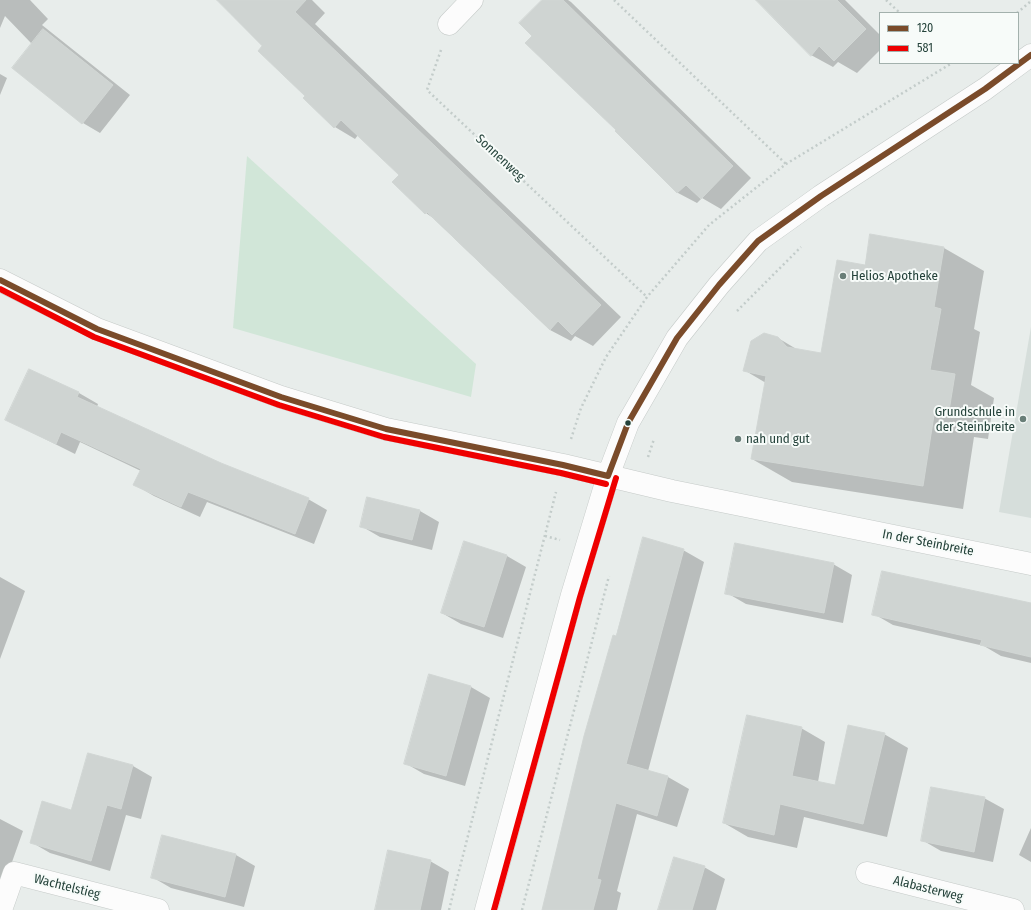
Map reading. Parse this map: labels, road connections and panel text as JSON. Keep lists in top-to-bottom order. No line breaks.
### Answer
{"streets":{"street":["In der Steinbreite","Wachtelstieg","Alabasterweg"],"path":["Sonnenweg"]},"places":["Helios Apotheke","Grundschule in der Steinbreite","nah und gut"],"lines":["transit line 120","transit line 581"],"legend":["120","581"]}
